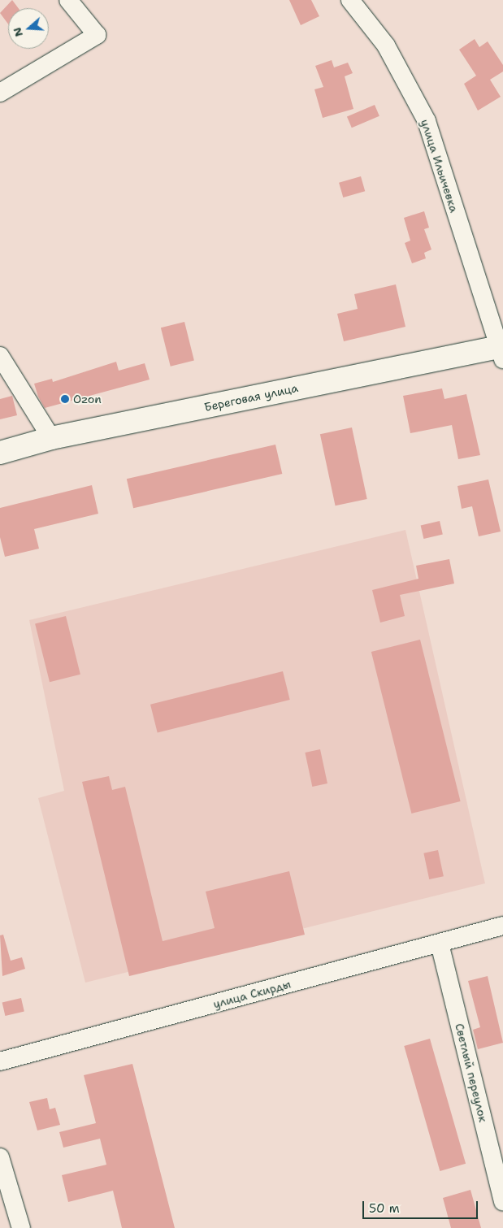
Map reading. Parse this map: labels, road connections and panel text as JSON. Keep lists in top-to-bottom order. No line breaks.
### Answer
{"streets":{"main road":["Береговая улица"],"street":["улица Ильичевка","улица Скирды","Светлый переулок"]},"crossings":[["улица Ильичевка","Береговая улица"],["улица Скирды","Светлый переулок"]],"places":["Ozon"],"scale_bar":"50 m","north":"left"}
